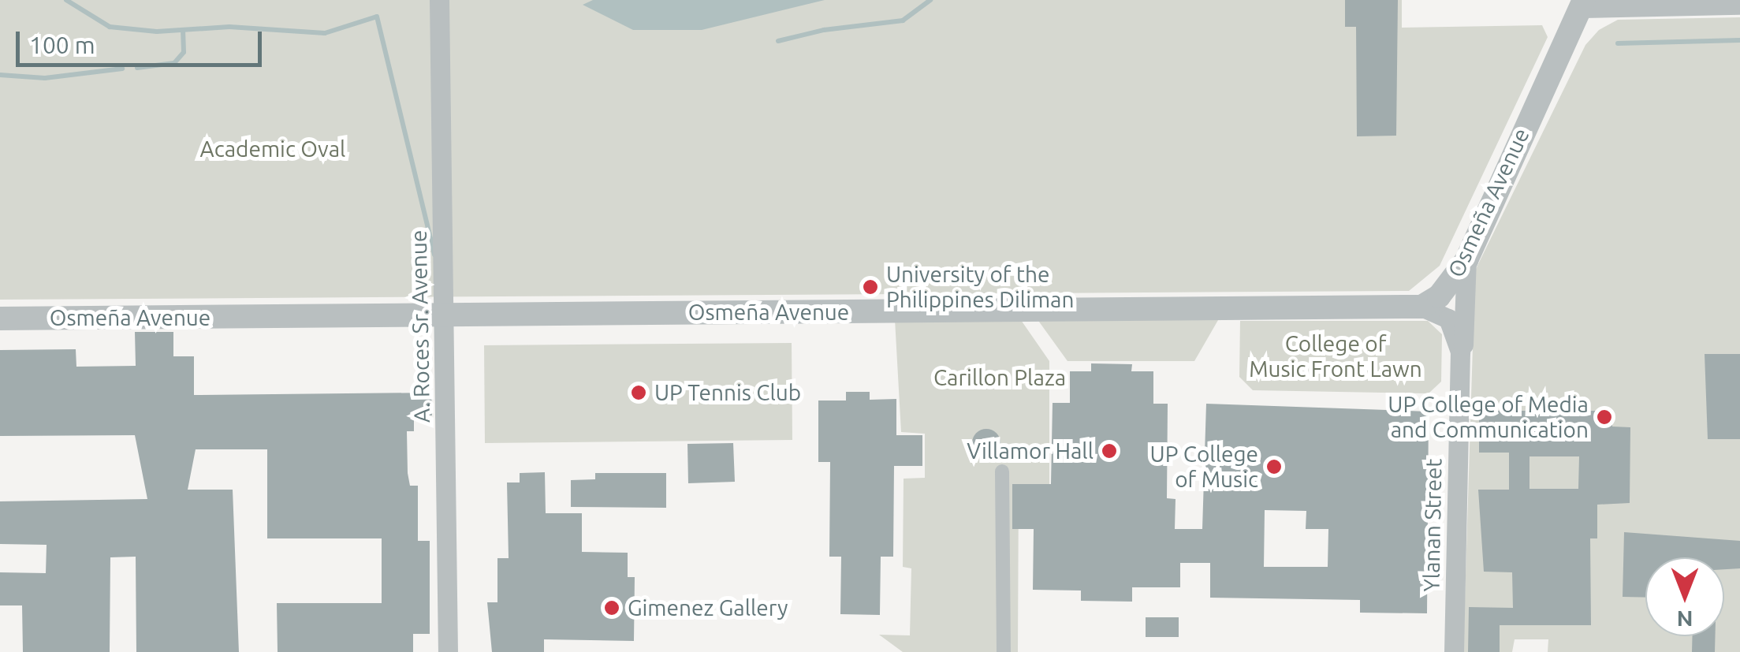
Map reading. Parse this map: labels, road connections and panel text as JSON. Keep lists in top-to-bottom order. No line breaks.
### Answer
{"streets":{"street":["Osmeña Avenue","A. Roces Sr. Avenue","Ylanan Street"]},"crossings":[["Osmeña Avenue","A. Roces Sr. Avenue"],["Osmeña Avenue","Ylanan Street"]],"parks":["Academic Oval","College of Music Front Lawn","Carillon Plaza"],"places":["University of the Philippines Diliman","UP Tennis Club","UP College of Media and Communication","Villamor Hall","UP College of Music","Gimenez Gallery"],"scale_bar":"100 m","north":"bottom"}
